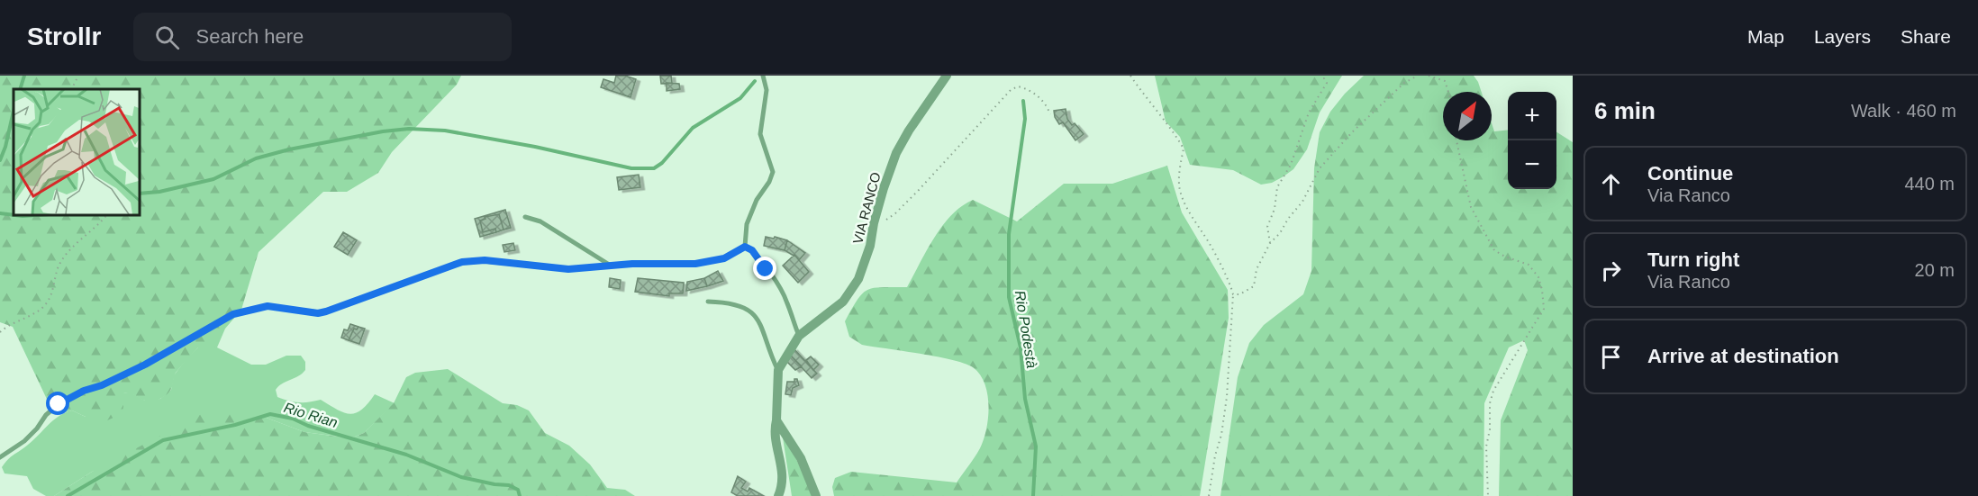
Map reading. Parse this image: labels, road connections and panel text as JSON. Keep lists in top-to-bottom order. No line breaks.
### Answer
{"streets":{"street":["VIA RANCO"]},"water":["Rio Podestà","Rio Rian"],"north":"top right","page":{"header":"Strollr","search":"Search here","nav":["Map","Layers","Share"],"heading":["6 min","Walk · 460 m"],"map_buttons":["+","−"],"list":[["Continue","Via Ranco","440 m"],["Turn right","Via Ranco","20 m"],"Arrive at destination"]}}
